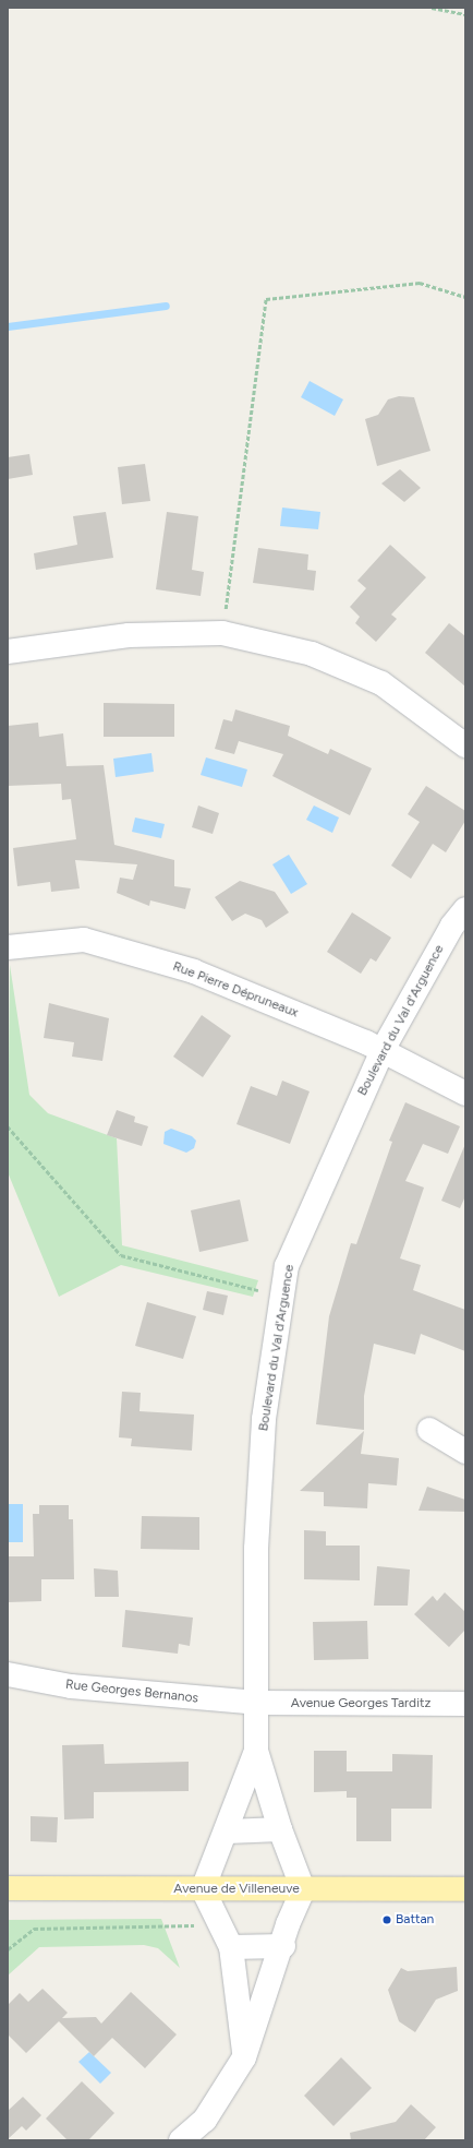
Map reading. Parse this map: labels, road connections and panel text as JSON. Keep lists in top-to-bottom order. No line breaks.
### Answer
{"streets":{"main road":["Avenue de Villeneuve"],"street":["Rue Pierre Dépruneaux","Boulevard du Val d'Arguence","Rue Georges Bernanos","Avenue Georges Tarditz"]},"crossings":[["Rue Pierre Dépruneaux","Boulevard du Val d'Arguence"],["Boulevard du Val d'Arguence","Rue Georges Bernanos"],["Boulevard du Val d'Arguence","Avenue Georges Tarditz"],["Rue Georges Bernanos","Avenue Georges Tarditz"]],"places":["Battan"]}
